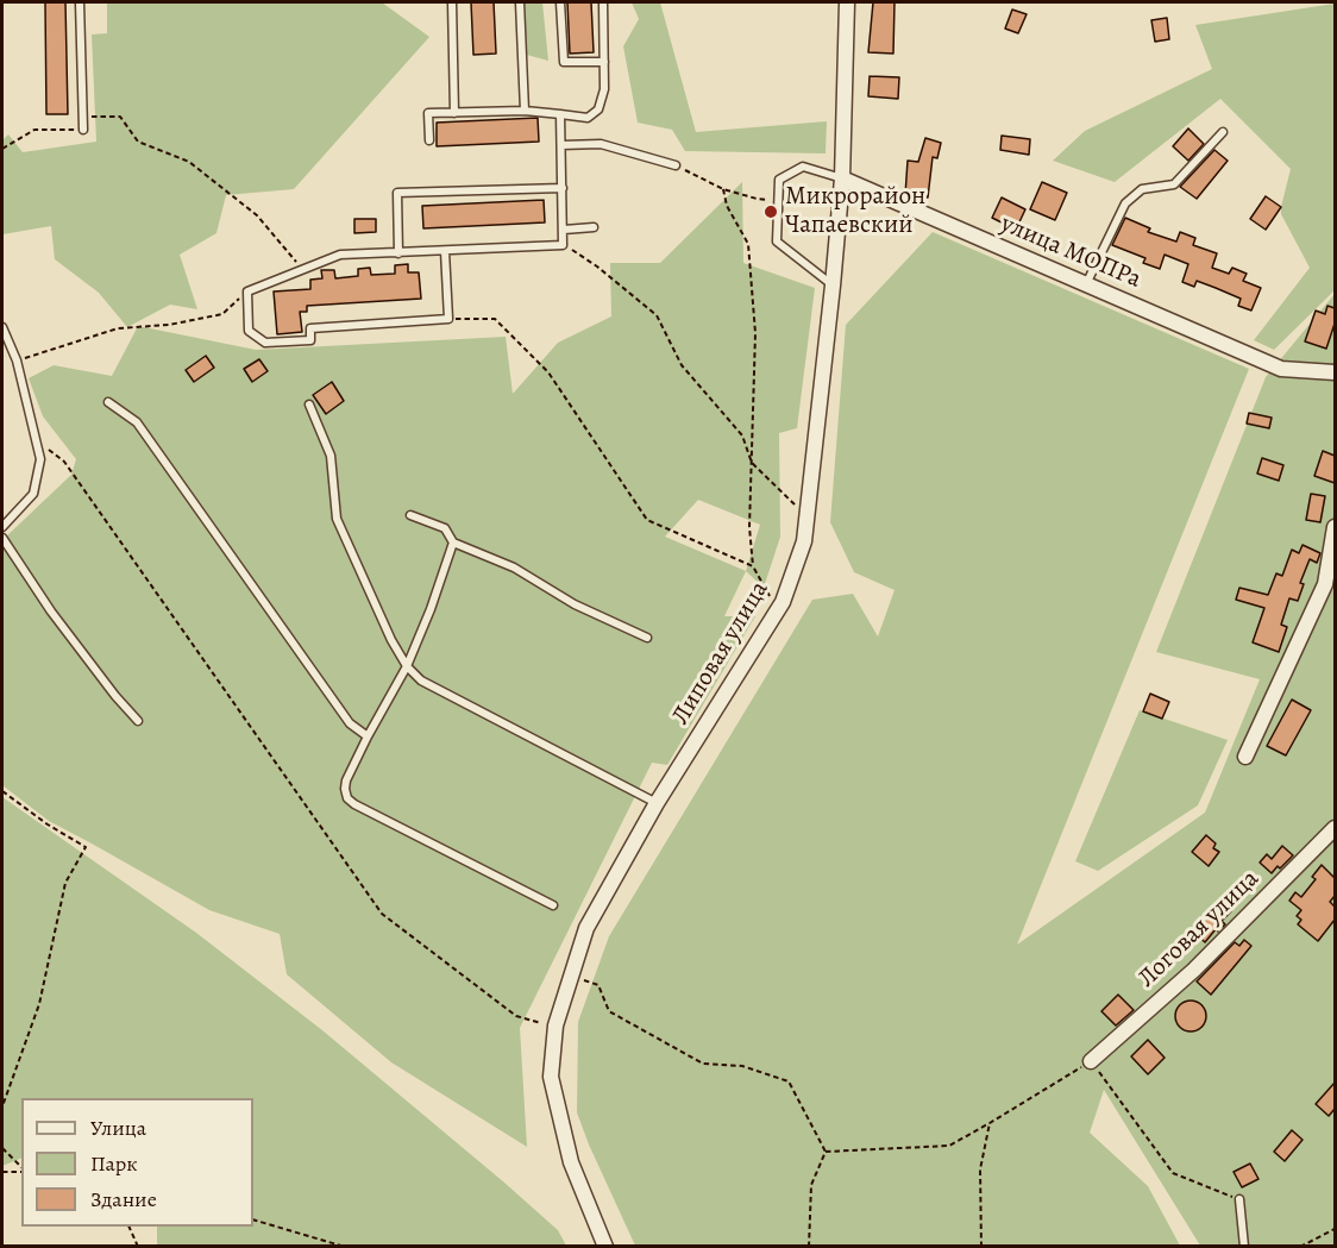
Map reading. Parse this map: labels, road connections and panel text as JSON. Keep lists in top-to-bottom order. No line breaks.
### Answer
{"streets":{"street":["улица МОПРа","Липовая улица","Логовая улица"]},"crossings":[["улица МОПРа","Липовая улица"]],"places":["Микрорайон Чапаевский"],"legend":["Улица","Парк","Здание"]}
